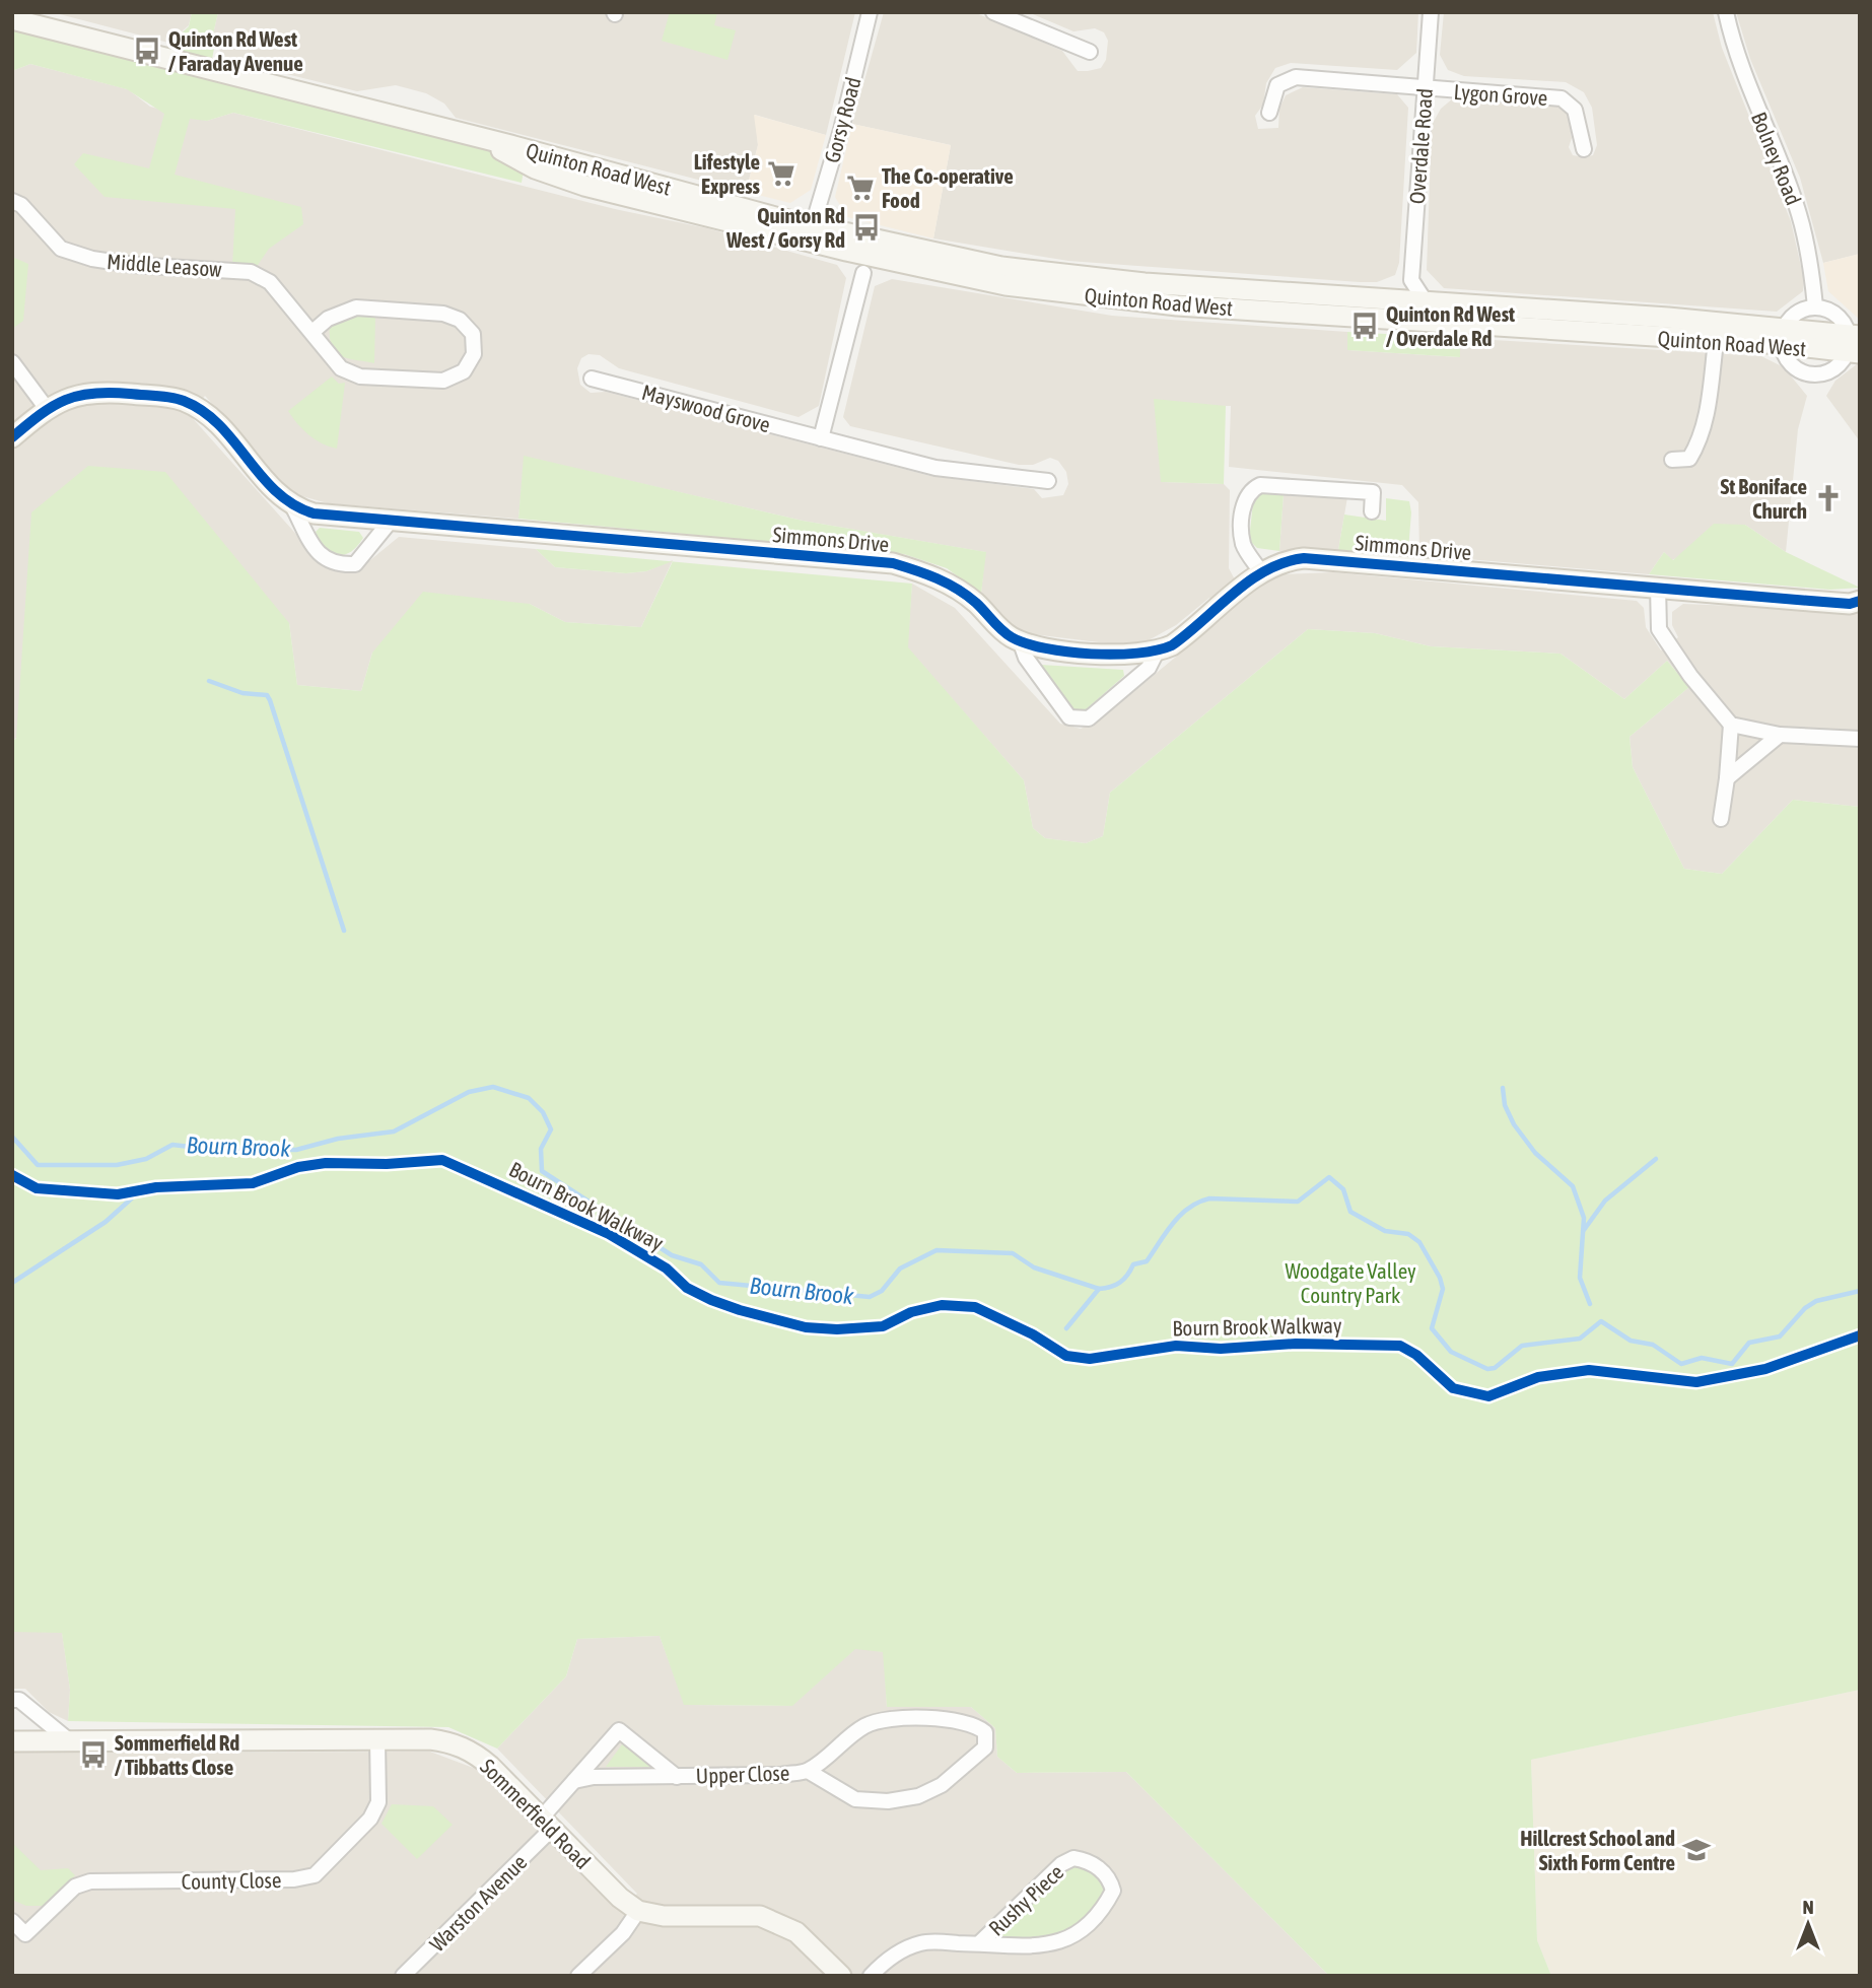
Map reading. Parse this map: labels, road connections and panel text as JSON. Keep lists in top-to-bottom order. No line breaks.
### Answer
{"streets":{"street":["Lygon Grove","Gorsy Road","Overdale Road","Bolney Road","Quinton Road West","Middle Leasow","Mayswood Grove","Simmons Drive","Upper Close","Sommerfield Road","County Close","Rushy Piece","Warston Avenue"],"cycle path":["Bourn Brook Walkway"]},"crossings":[["Lygon Grove","Overdale Road"],["Gorsy Road","Quinton Road West"],["Upper Close","Sommerfield Road"],["Upper Close","Warston Avenue"],["Sommerfield Road","County Close"],["Sommerfield Road","Warston Avenue"]],"water":["Bourn Brook"],"parks":["Woodgate Valley Country Park"],"places":{"bus stop":["Quinton Rd West / Faraday Avenue","Quinton Rd West / Gorsy Rd","Quinton Rd West / Overdale Rd","Sommerfield Rd / Tibbatts Close"],"supermarket":["Lifestyle Express","The Co-operative Food"],"church":["St Boniface Church"],"school or university":["Hillcrest School and Sixth Form Centre"]},"north":"top"}
